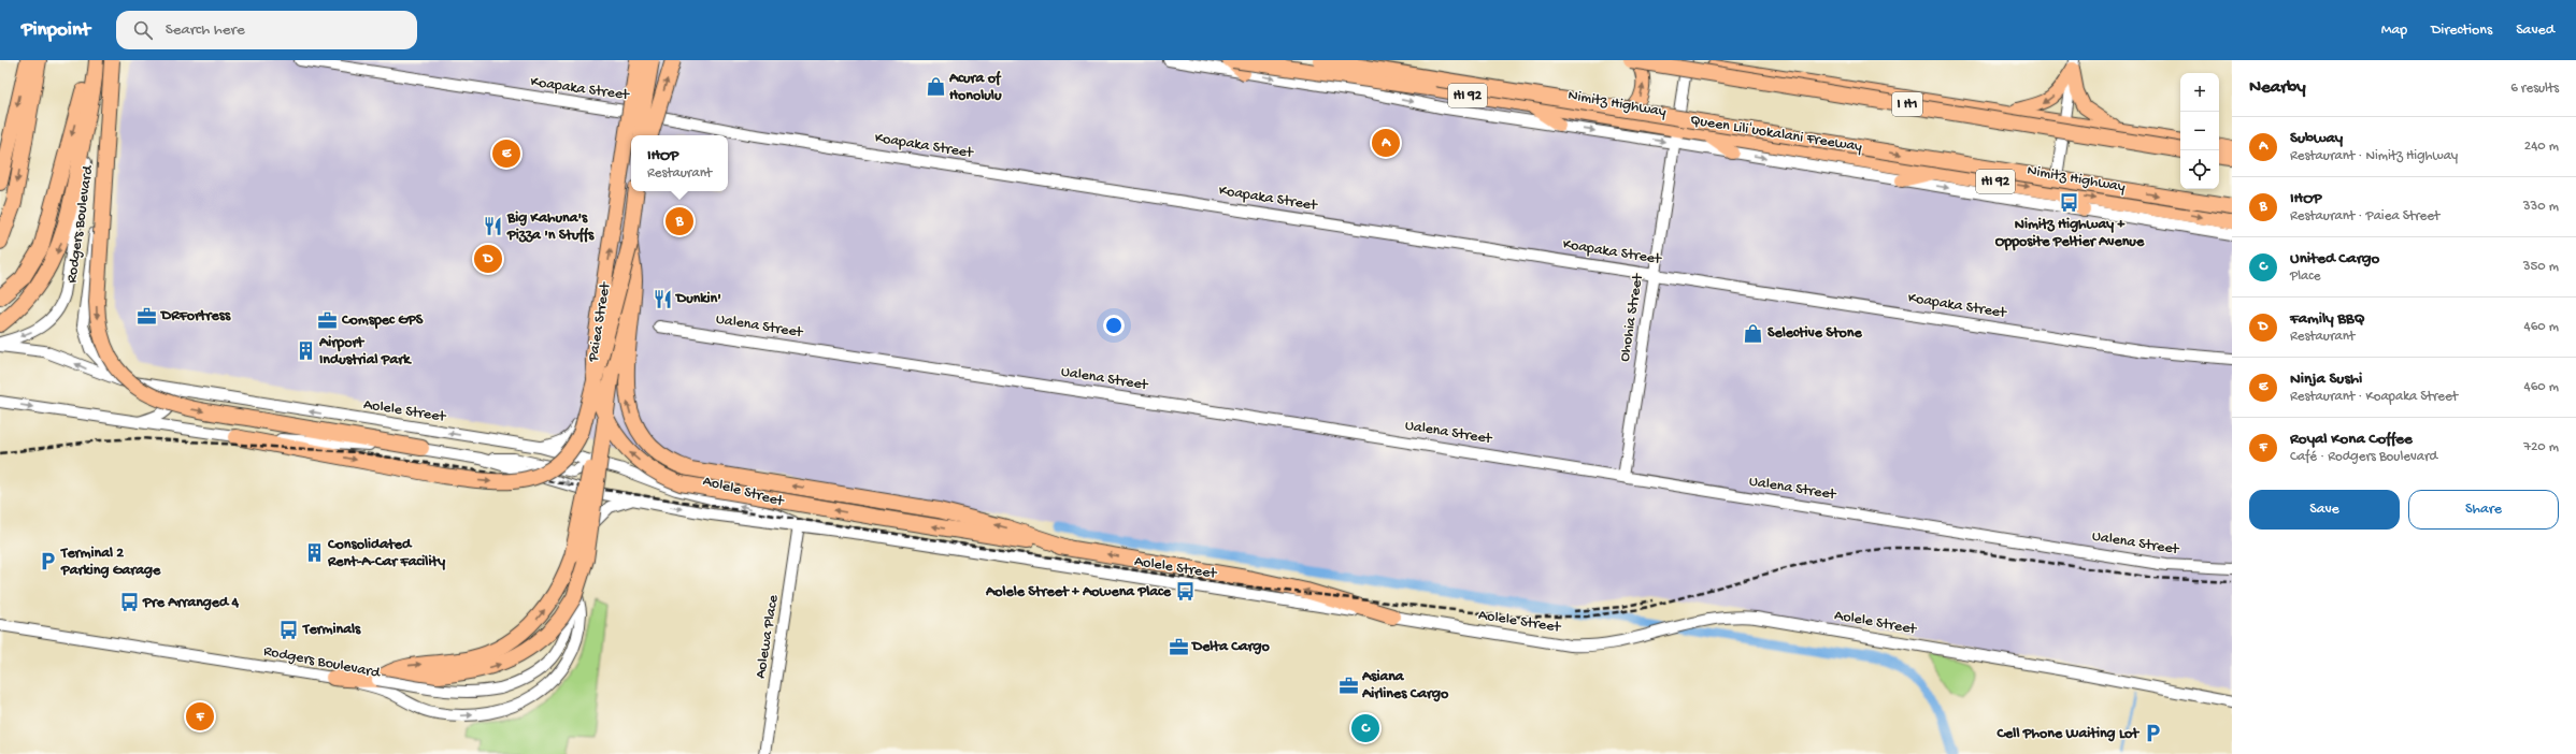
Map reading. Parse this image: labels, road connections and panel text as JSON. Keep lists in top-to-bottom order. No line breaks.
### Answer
{"streets":{"highway":["I H1","Queen Liliʻuokalani Freeway"],"main road":["HI 92","Nimitz Highway"],"street":["Koapaka Street","Rodgers Boulevard","Ohohia Street","Paiea Street","Ualena Street","Aolele Street","Aolewa Place"]},"crossings":[["Koapaka Street","Ohohia Street"],["Nimitz Highway","Ohohia Street"],["Rodgers Boulevard","Paiea Street"],["Rodgers Boulevard","Aolele Street"],["Ohohia Street","Ualena Street"],["Paiea Street","Aolele Street"],["Aolele Street","Aolewa Place"]],"places":{"shop":["Acura of Honolulu","Selective Stone"],"bus stop":["Nimitz Highway + Opposite Peltier Avenue","Aolele Street + Aowena Place","Pre Arranged 4","Terminals"],"restaurant":["Big Kahuna's Pizza 'n Stuffs","Dunkin'"],"office":["DRFortress","Comspec GPS","Delta Cargo","Asiana Airlines Cargo"],"building":["Airport Industrial Park","Consolidated Rent-A-Car Facility"],"parking":["Terminal 2 Parking Garage","Cell Phone Waiting Lot"]},"page":{"header":"Pinpoint","search":"Search here","nav":["Map","Directions","Saved"],"heading":["Nearby","6 results"],"map_buttons":["+","−"],"list":[{"mark":"A","name":"Subway","note":"Restaurant · Nimitz Highway","value":"240 m"},{"mark":"B","name":"IHOP","note":"Restaurant · Paiea Street","value":"330 m"},{"mark":"C","name":"United Cargo","note":"Place","value":"350 m"},{"mark":"D","name":"Family BBQ","note":"Restaurant","value":"460 m"},{"mark":"E","name":"Ninja Sushi","note":"Restaurant · Koapaka Street","value":"460 m"},{"mark":"F","name":"Royal Kona Coffee","note":"Café · Rodgers Boulevard","value":"720 m"}],"pins":["A","E","B","D","F","C"],"popup":["IHOP","Restaurant"],"buttons":["Save","Share"]}}
